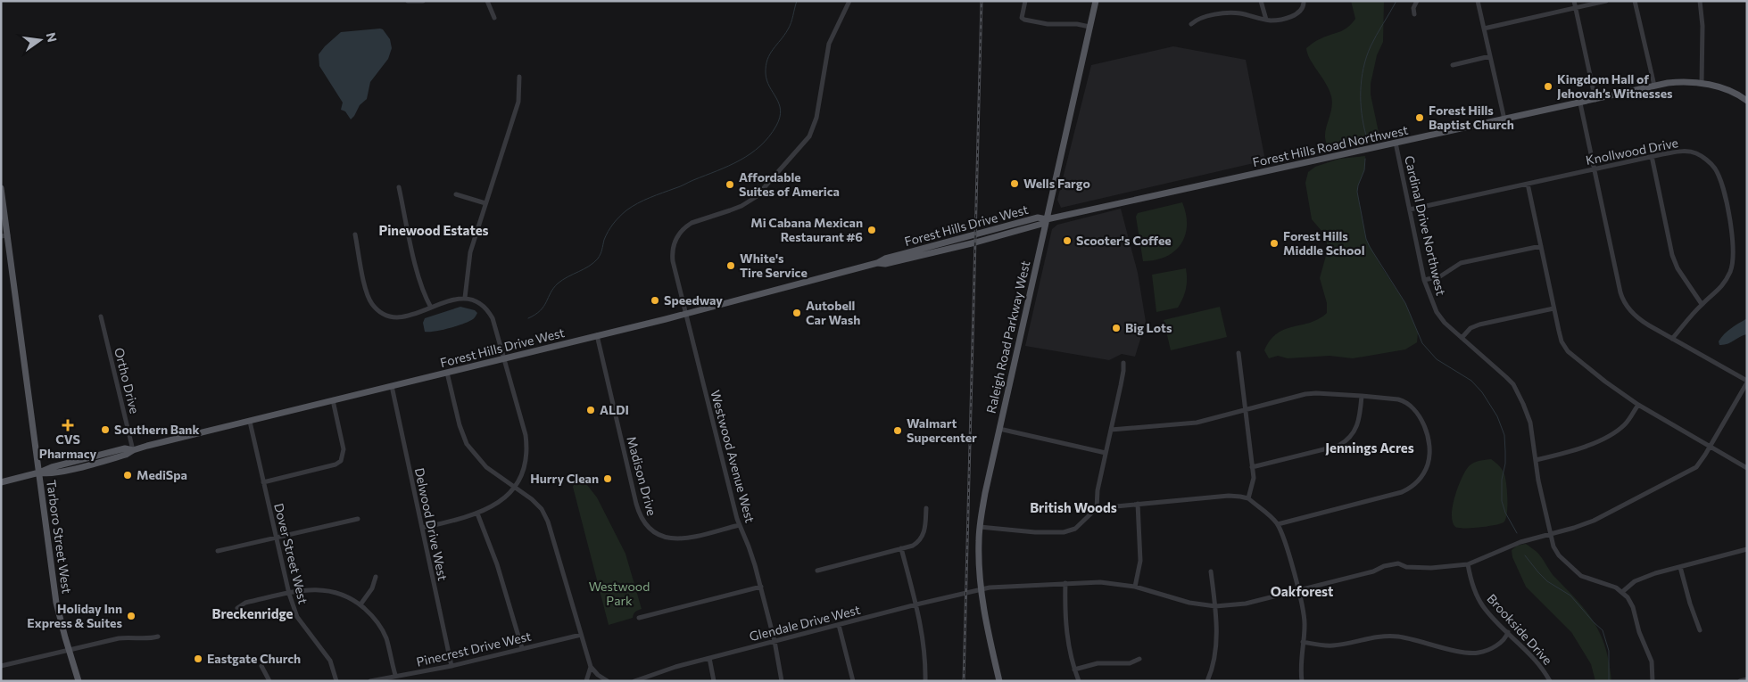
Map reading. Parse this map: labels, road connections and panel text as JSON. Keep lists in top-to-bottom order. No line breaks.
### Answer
{"streets":{"main road":["Forest Hills Road Northwest","Forest Hills Drive West","Raleigh Road Parkway West","Tarboro Street West"],"street":["Knollwood Drive","Cardinal Drive Northwest","Ortho Drive","Westwood Avenue West","Madison Drive","Delwood Drive West","Dover Street West","Glendale Drive West","Brookside Drive","Pinecrest Drive West"]},"crossings":[["Forest Hills Road Northwest","Forest Hills Drive West"],["Forest Hills Road Northwest","Cardinal Drive Northwest"],["Forest Hills Road Northwest","Raleigh Road Parkway West"],["Knollwood Drive","Cardinal Drive Northwest"],["Forest Hills Drive West","Raleigh Road Parkway West"],["Forest Hills Drive West","Ortho Drive"],["Forest Hills Drive West","Westwood Avenue West"],["Forest Hills Drive West","Madison Drive"],["Forest Hills Drive West","Delwood Drive West"],["Forest Hills Drive West","Tarboro Street West"],["Forest Hills Drive West","Dover Street West"],["Cardinal Drive Northwest","Glendale Drive West"],["Raleigh Road Parkway West","Glendale Drive West"],["Westwood Avenue West","Madison Drive"],["Westwood Avenue West","Glendale Drive West"],["Delwood Drive West","Pinecrest Drive West"],["Glendale Drive West","Brookside Drive"]],"districts":["Pinewood Estates","Jennings Acres","British Woods","Oakforest","Breckenridge"],"parks":["Westwood Park"],"places":{"other":["Kingdom Hall of Jehovah’s Witnesses","Forest Hills Baptist Church","Wells Fargo","Affordable Suites of America","Mi Cabana Mexican Restaurant #6","Scooter's Coffee","Forest Hills Middle School","White's Tire Service","Speedway","Autobell Car Wash","Big Lots","ALDI","Southern Bank","Walmart Supercenter","MediSpa","Hurry Clean","Holiday Inn Express & Suites","Eastgate Church"],"health":["CVS Pharmacy"]},"north":"right"}
